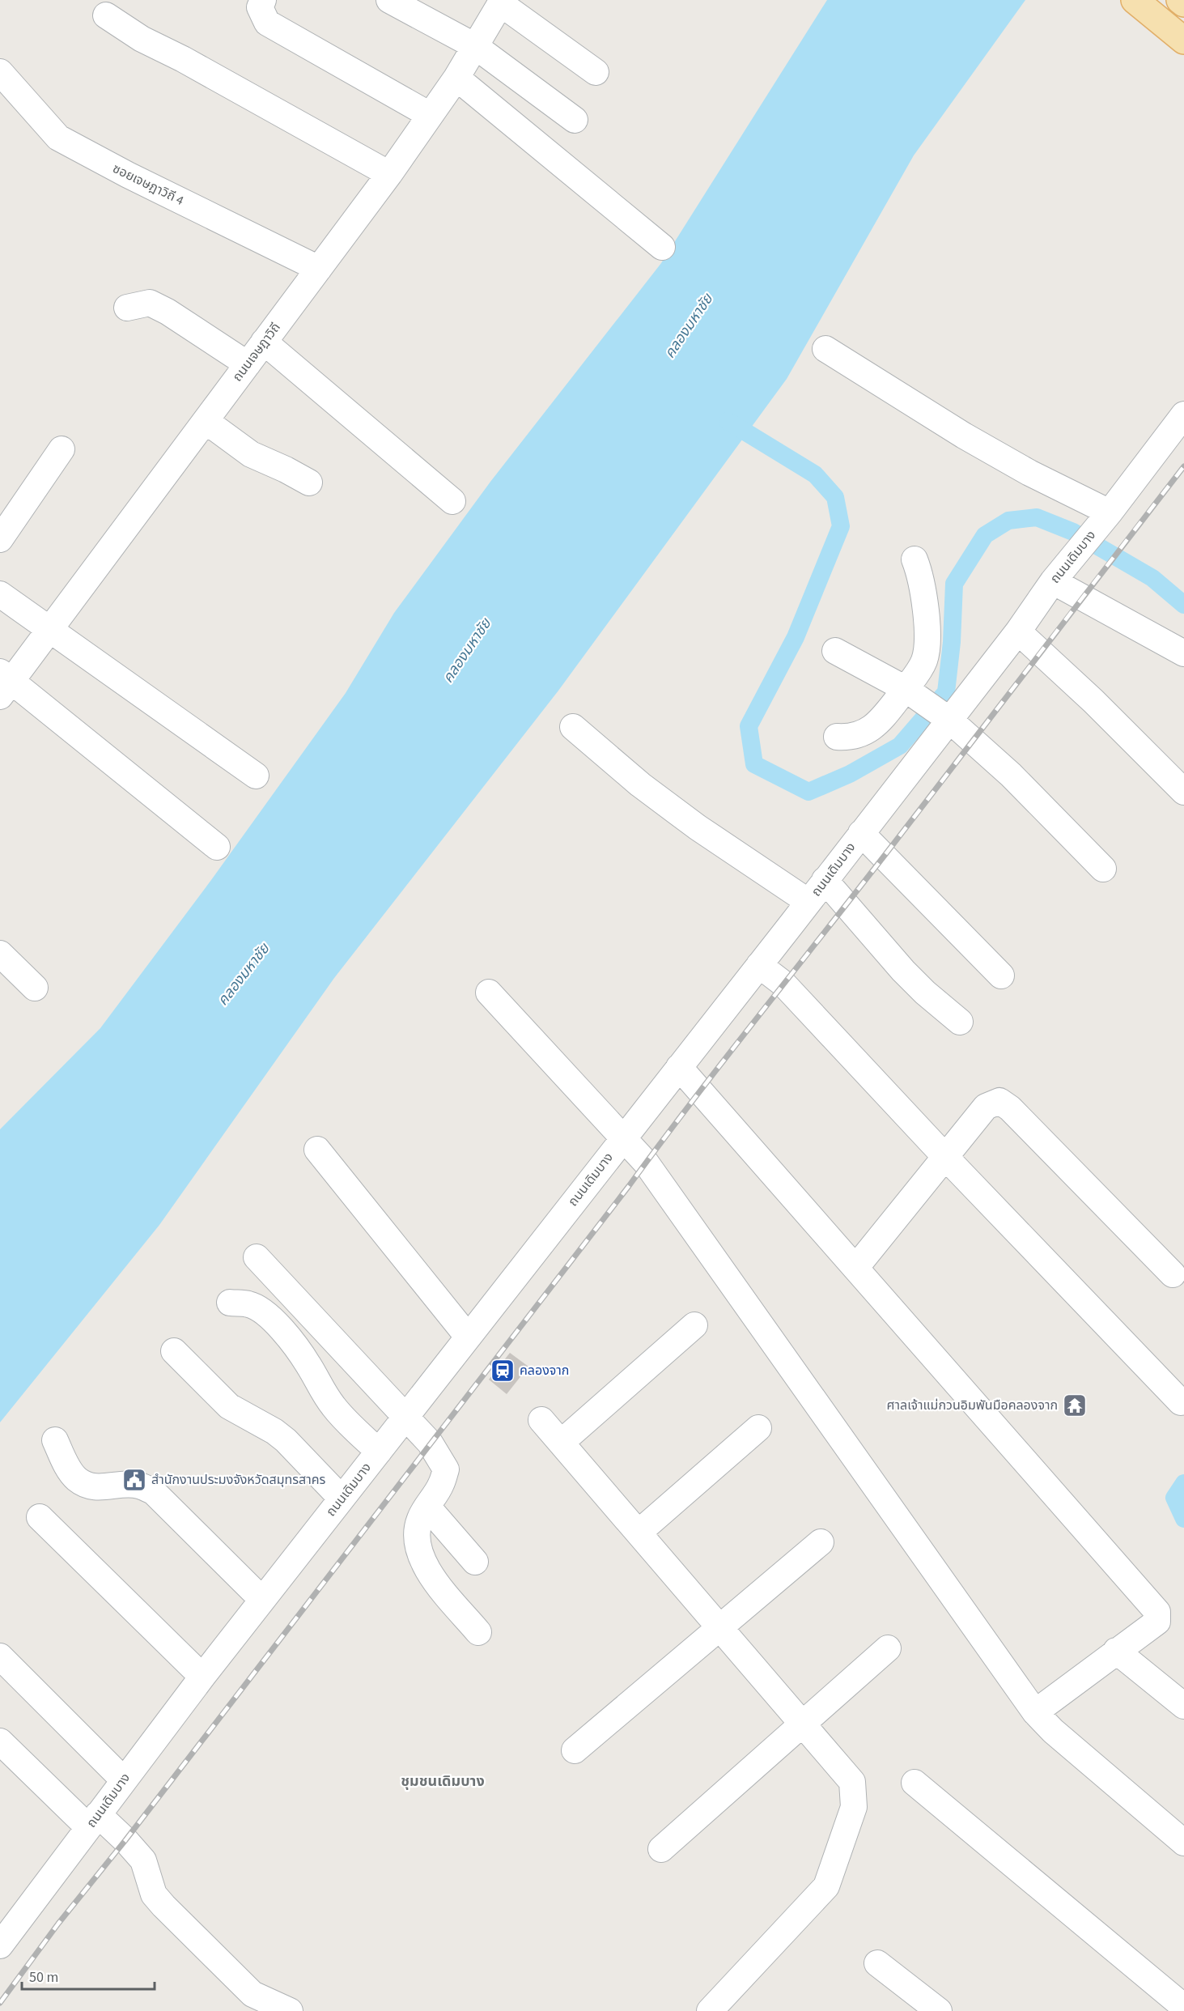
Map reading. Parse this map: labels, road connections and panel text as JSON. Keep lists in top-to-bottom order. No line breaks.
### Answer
{"streets":{"street":["ซอยเจษฎาวิถี 4","ถนนเจษฎาวิถี","ถนนเดิมบาง"]},"crossings":[["ซอยเจษฎาวิถี 4","ถนนเจษฎาวิถี"]],"districts":["ชุมชนเดิมบาง"],"water":["คลองมหาชัย"],"places":{"station":["คลองจาก"],"temple":["ศาลเจ้าแม่กวนอิมพันมือคลองจาก"],"public building":["สำนักงานประมงจังหวัดสมุทรสาคร"]},"scale_bar":"50 m"}
